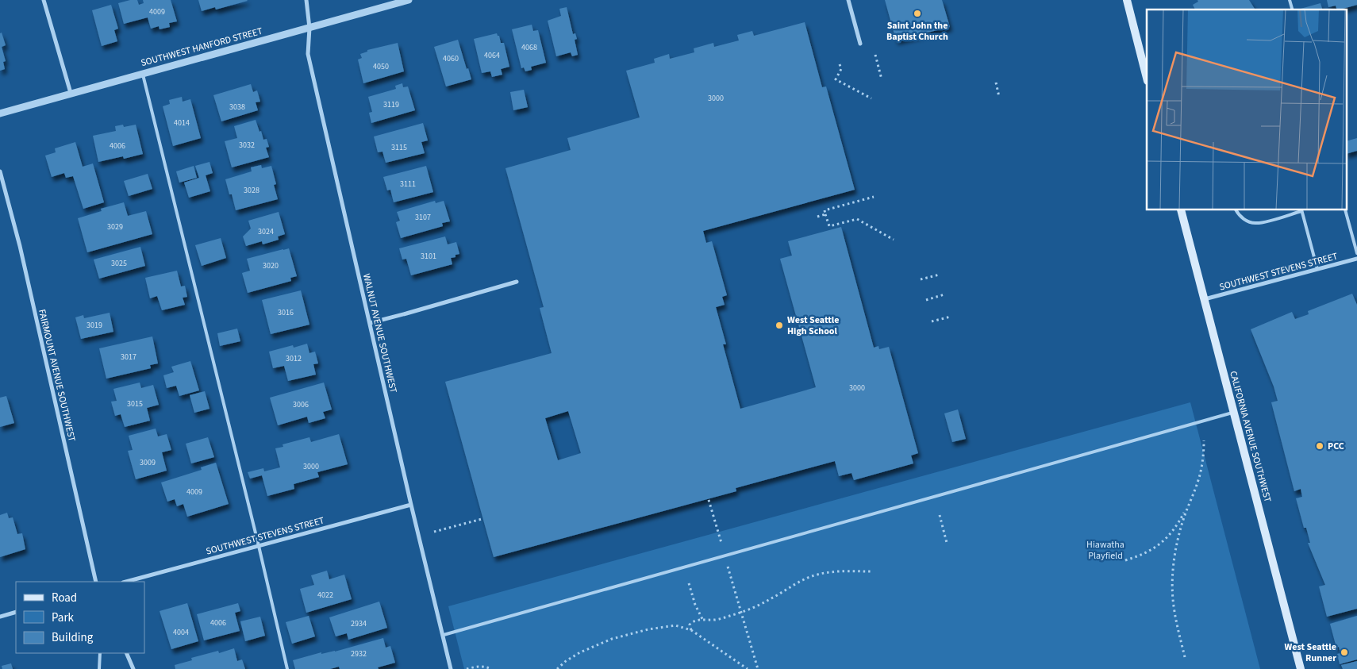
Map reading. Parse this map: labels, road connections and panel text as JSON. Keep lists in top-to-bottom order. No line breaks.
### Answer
{"streets":{"main road":["CALIFORNIA AVENUE SOUTHWEST"],"street":["SOUTHWEST HANFORD STREET","SOUTHWEST STEVENS STREET","WALNUT AVENUE SOUTHWEST","FAIRMOUNT AVENUE SOUTHWEST"]},"crossings":[["SOUTHWEST HANFORD STREET","WALNUT AVENUE SOUTHWEST"],["SOUTHWEST STEVENS STREET","WALNUT AVENUE SOUTHWEST"],["SOUTHWEST STEVENS STREET","CALIFORNIA AVENUE SOUTHWEST"]],"parks":["Hiawatha Playfield"],"places":["Saint John the Baptist Church","West Seattle High School","PCC","West Seattle Runner"],"house_numbers":["4009","4068","4064","4060","4050","3000","3119","3038","4014","3032","4006","3115","3111","3028","3107","3029","3024","3101","3025","3020","3016","3019","3017","3012","3000","3015","3006","3009","3000","4009","4022","4006","2934","4004","2932"],"legend":["Road","Park","Building"]}
